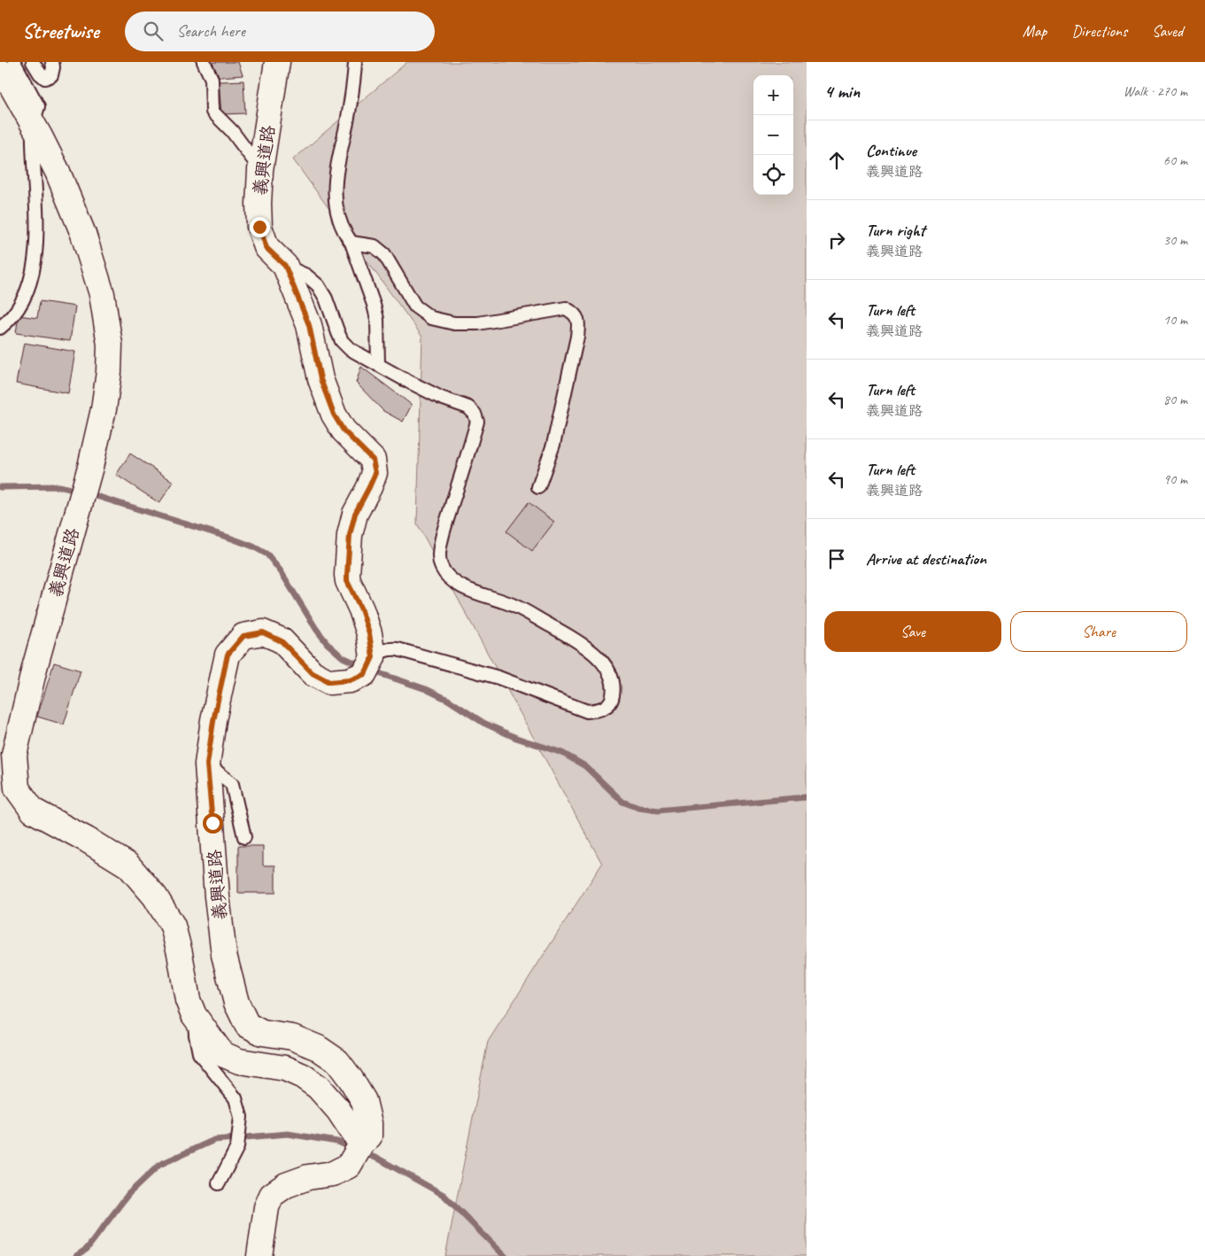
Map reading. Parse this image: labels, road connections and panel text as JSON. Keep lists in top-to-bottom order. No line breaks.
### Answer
{"streets":{"street":["義興道路"]},"page":{"header":"Streetwise","search":"Search here","nav":["Map","Directions","Saved"],"heading":["4 min","Walk · 270 m"],"map_buttons":["+","−"],"list":[["Continue","義興道路","60 m"],["Turn right","義興道路","30 m"],["Turn left","義興道路","10 m"],["Turn left","義興道路","80 m"],["Turn left","義興道路","90 m"],"Arrive at destination"],"buttons":["Save","Share"]}}
